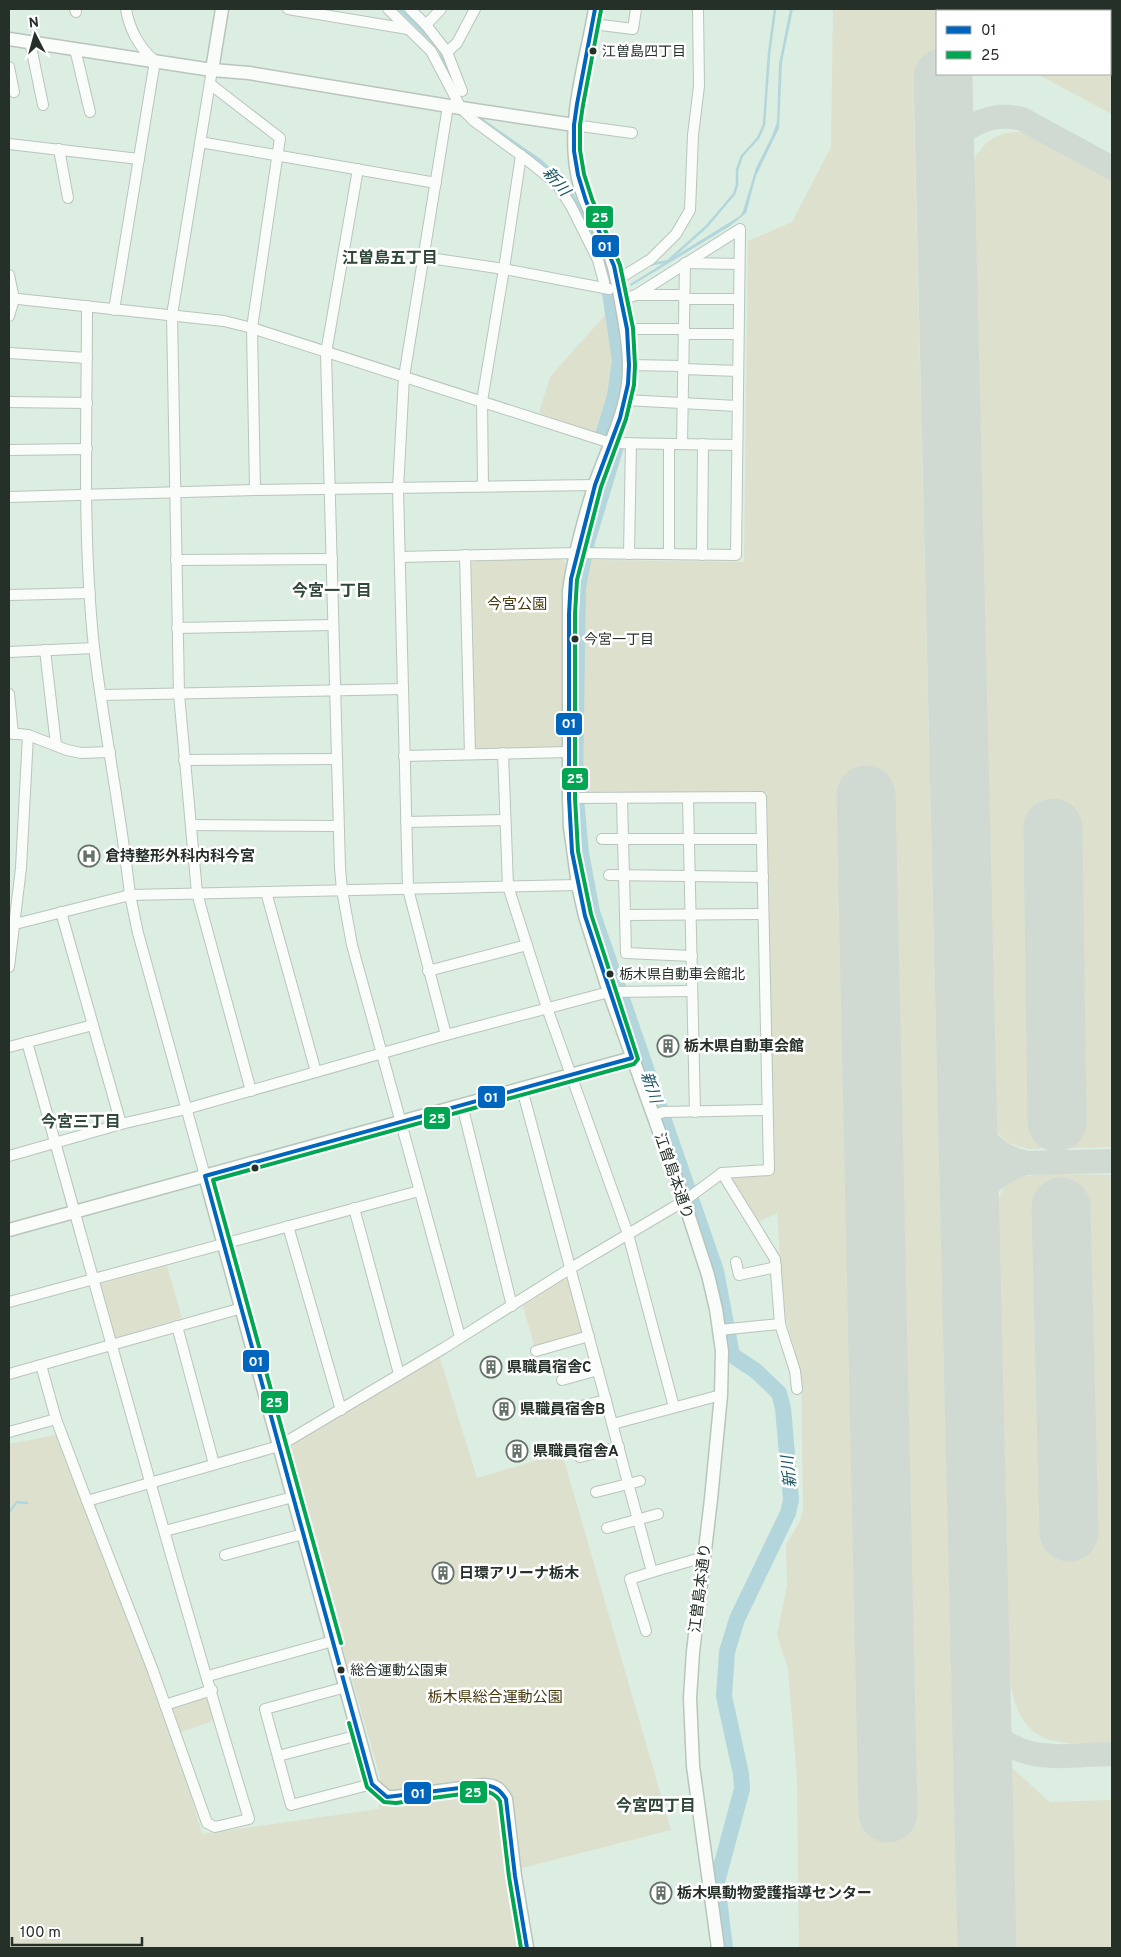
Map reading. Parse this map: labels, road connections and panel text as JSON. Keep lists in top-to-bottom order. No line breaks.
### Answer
{"streets":{"street":["江曽島本通り"]},"districts":["江曽島五丁目","今宮一丁目","今宮三丁目","今宮四丁目"],"water":["新川"],"parks":["今宮公園","栃木県総合運動公園"],"places":{"other":["江曽島四丁目","今宮一丁目","栃木県自動車会館北","総合運動公園東"],"hospital":["倉持整形外科内科今宮"],"building":["栃木県自動車会館","県職員宿舎C","県職員宿舎B","県職員宿舎A","日環アリーナ栃木","栃木県動物愛護指導センター"]},"lines":["transit line 01","transit line 25"],"legend":["01","25"],"scale_bar":"100 m","north":"top"}
